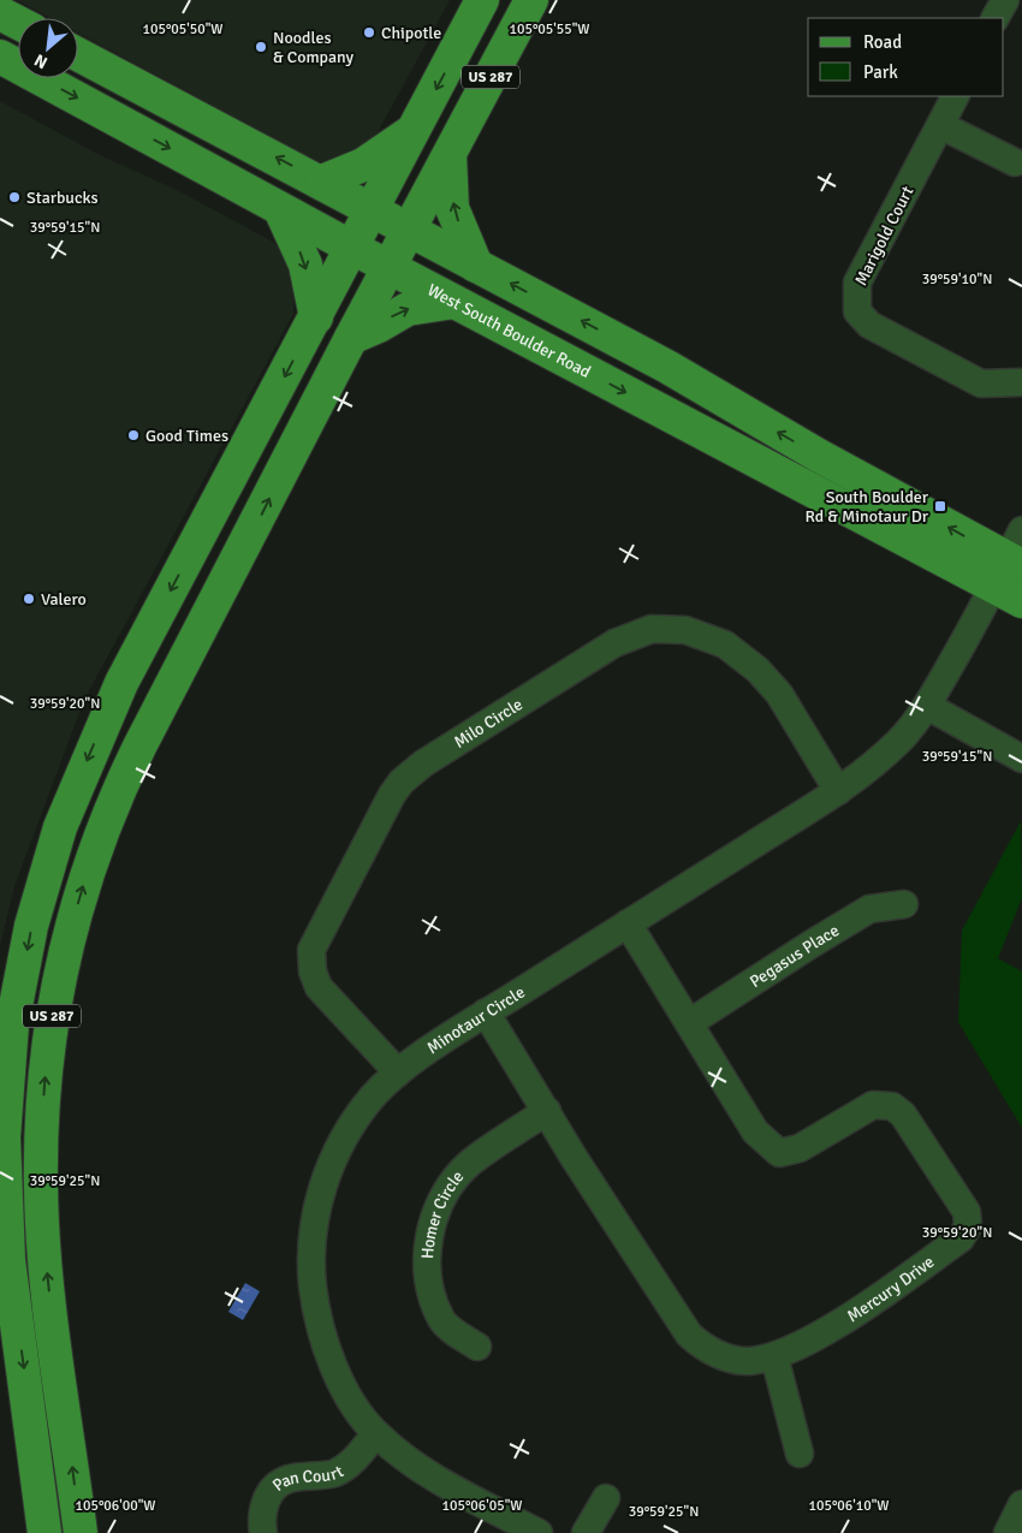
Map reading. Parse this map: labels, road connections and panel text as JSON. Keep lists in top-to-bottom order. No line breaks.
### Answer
{"streets":{"main road":["US 287","West South Boulder Road"],"street":["Marigold Court","Milo Circle","Pegasus Place","Minotaur Circle","Homer Circle","Mercury Drive","Pan Court"]},"crossings":[["US 287","West South Boulder Road"],["West South Boulder Road","Minotaur Circle"],["Milo Circle","Minotaur Circle"],["Pegasus Place","Mercury Drive"],["Minotaur Circle","Mercury Drive"],["Minotaur Circle","Pan Court"],["Homer Circle","Mercury Drive"]],"places":{"other":["Chipotle","Noodles & Company","Starbucks","Good Times","Valero"],"transit":["South Boulder Rd & Minotaur Dr"]},"legend":["Road","Park"],"north":"bottom left","coordinates":["105°05'50\"W","105°05'55\"W","39°59'15\"N","39°59'10\"N","39°59'20\"N","39°59'25\"N","105°06'00\"W","105°06'05\"W","105°06'10\"W"]}
